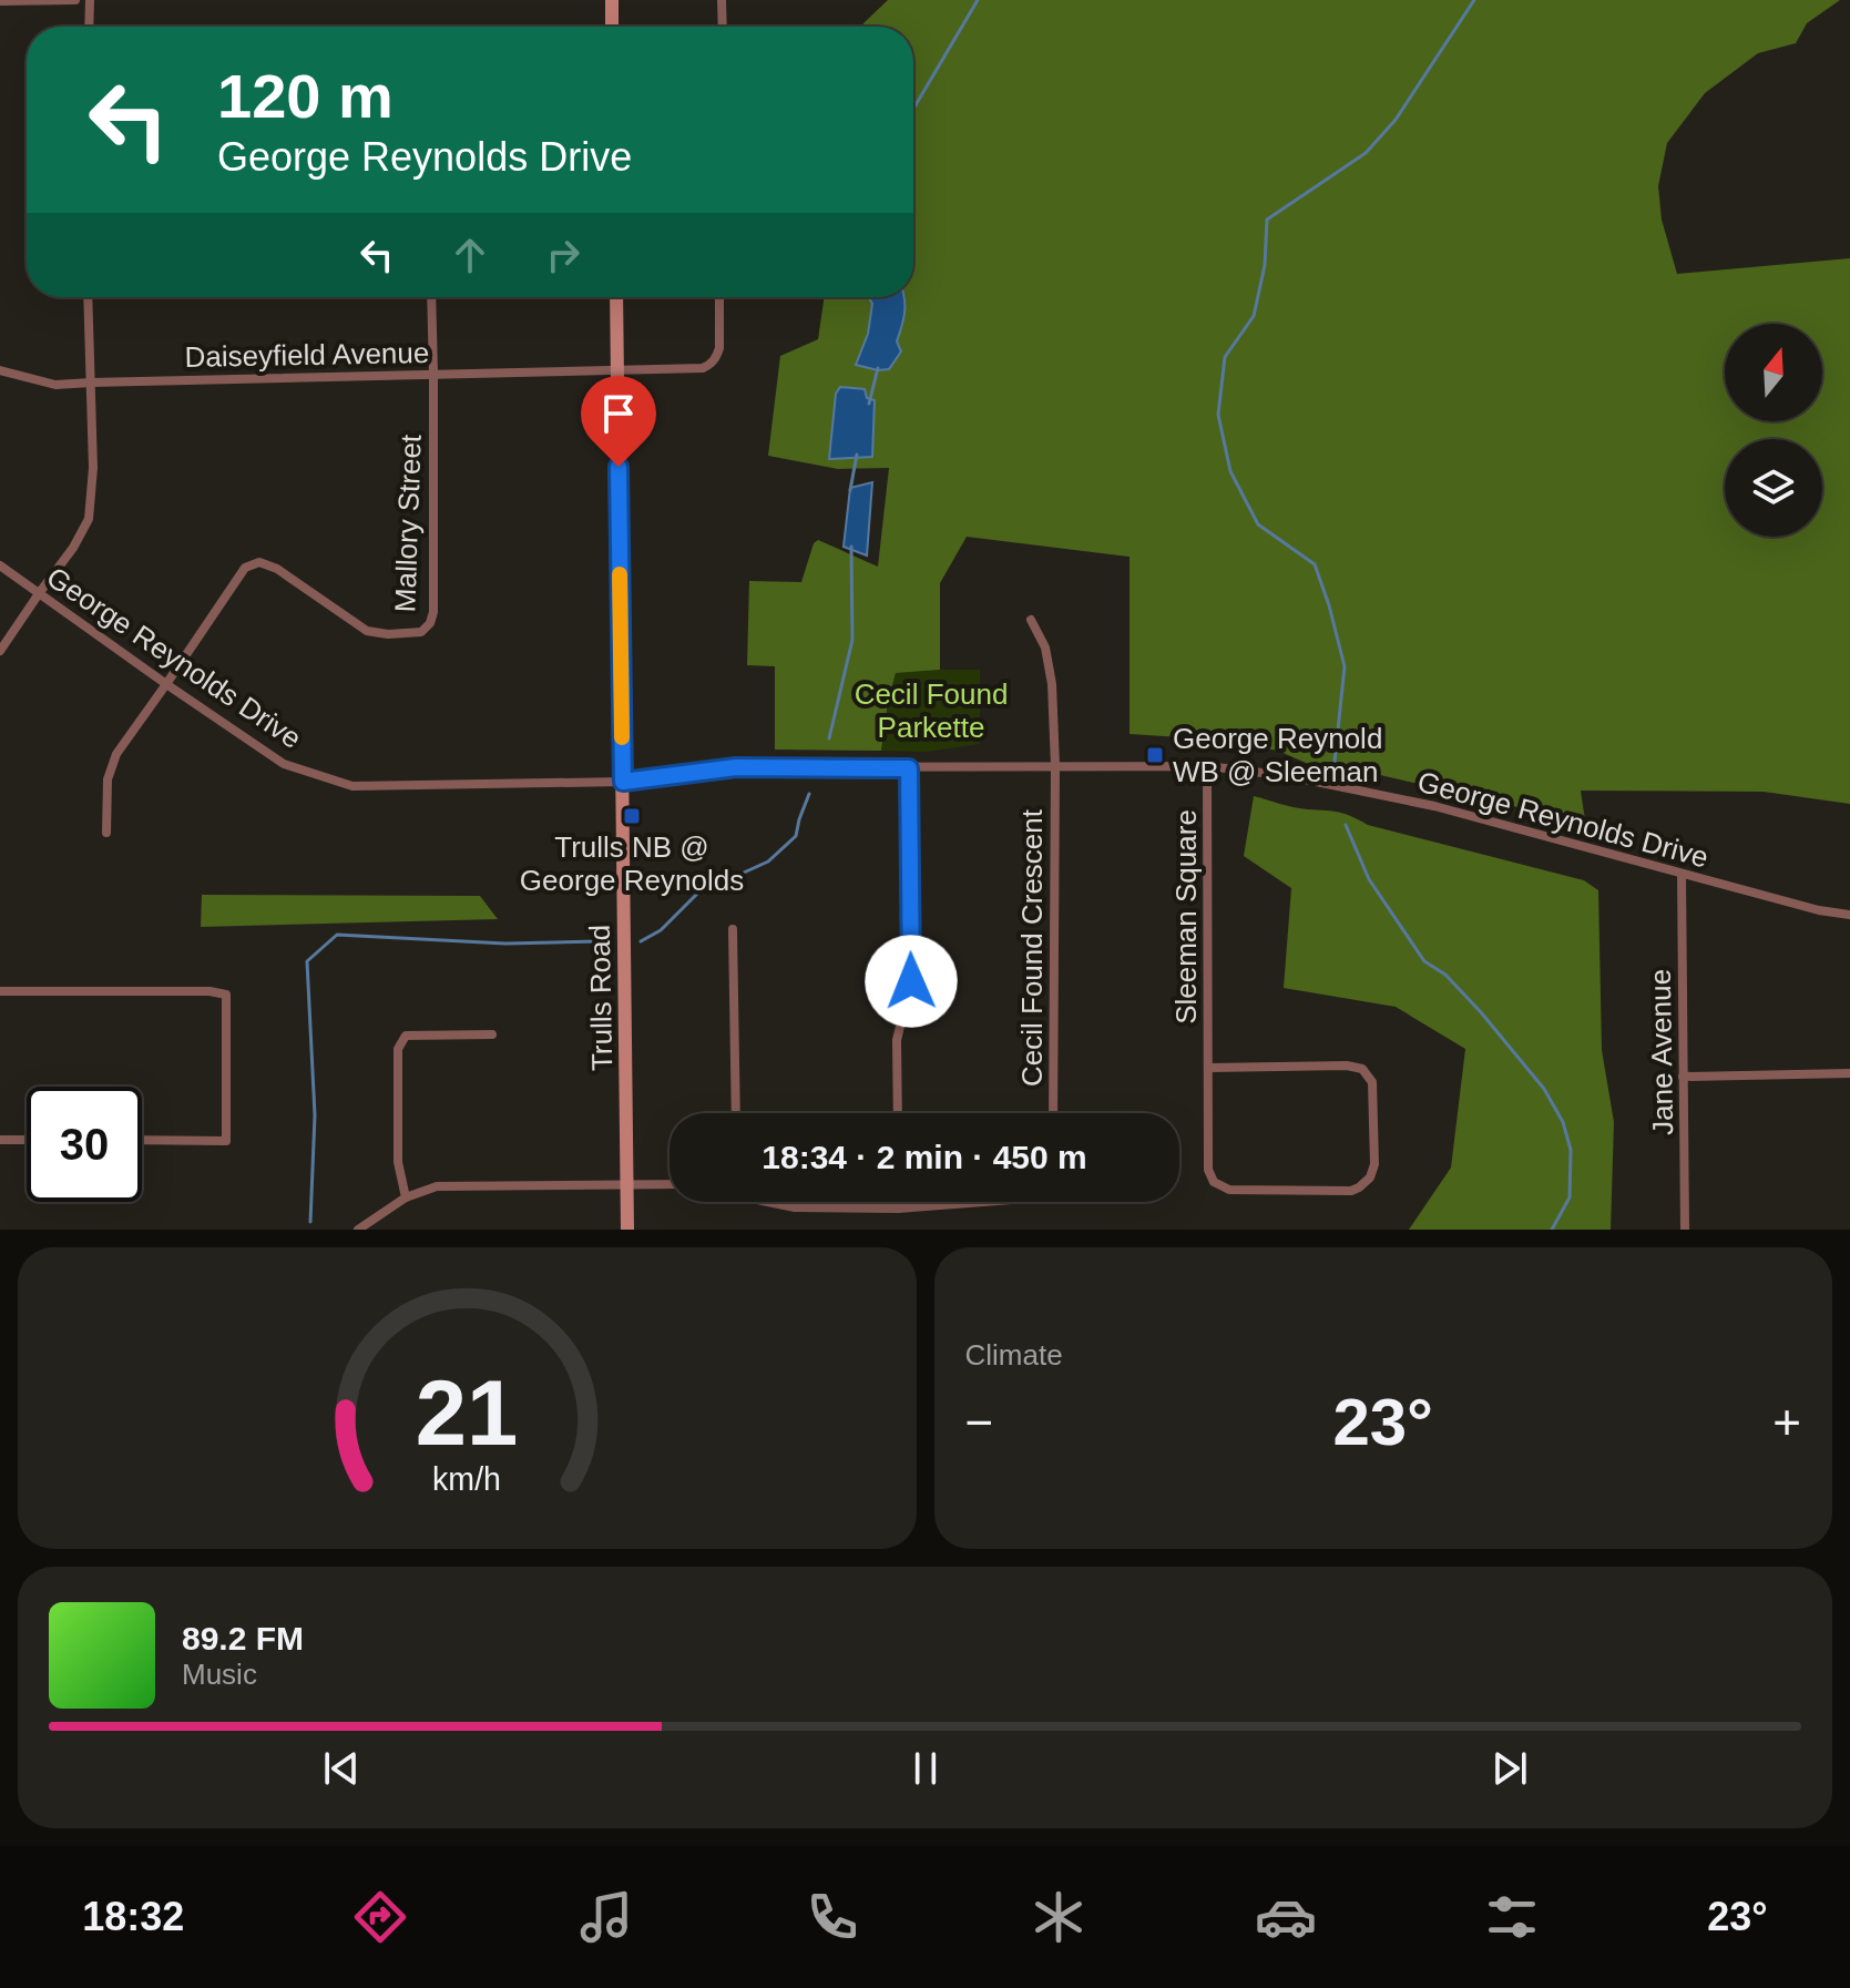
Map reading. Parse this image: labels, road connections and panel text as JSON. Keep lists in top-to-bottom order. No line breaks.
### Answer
{"streets":{"street":["Daiseyfield Avenue","Mallory Street","George Reynolds Drive","Sleeman Square","Cecil Found Crescent","Trulls Road","Jane Avenue"]},"crossings":[["Daiseyfield Avenue","Mallory Street"],["Daiseyfield Avenue","Trulls Road"],["Mallory Street","George Reynolds Drive"],["George Reynolds Drive","Sleeman Square"],["George Reynolds Drive","Cecil Found Crescent"],["George Reynolds Drive","Trulls Road"],["George Reynolds Drive","Jane Avenue"]],"parks":["Cecil Found Parkette"],"places":{"transit":["George Reynold WB @ Sleeman","Trulls NB @ George Reynolds"]},"north":"top","page":{"turn":["120 m","George Reynolds Drive"],"limit":"30","trip":"18:34 · 2 min · 450 m","tile":"Climate","heat":["−","23°","+"],"song":["89.2 FM","Music"],"tabs":["18:32","23°"],"gauge":["21","km/h"]}}
